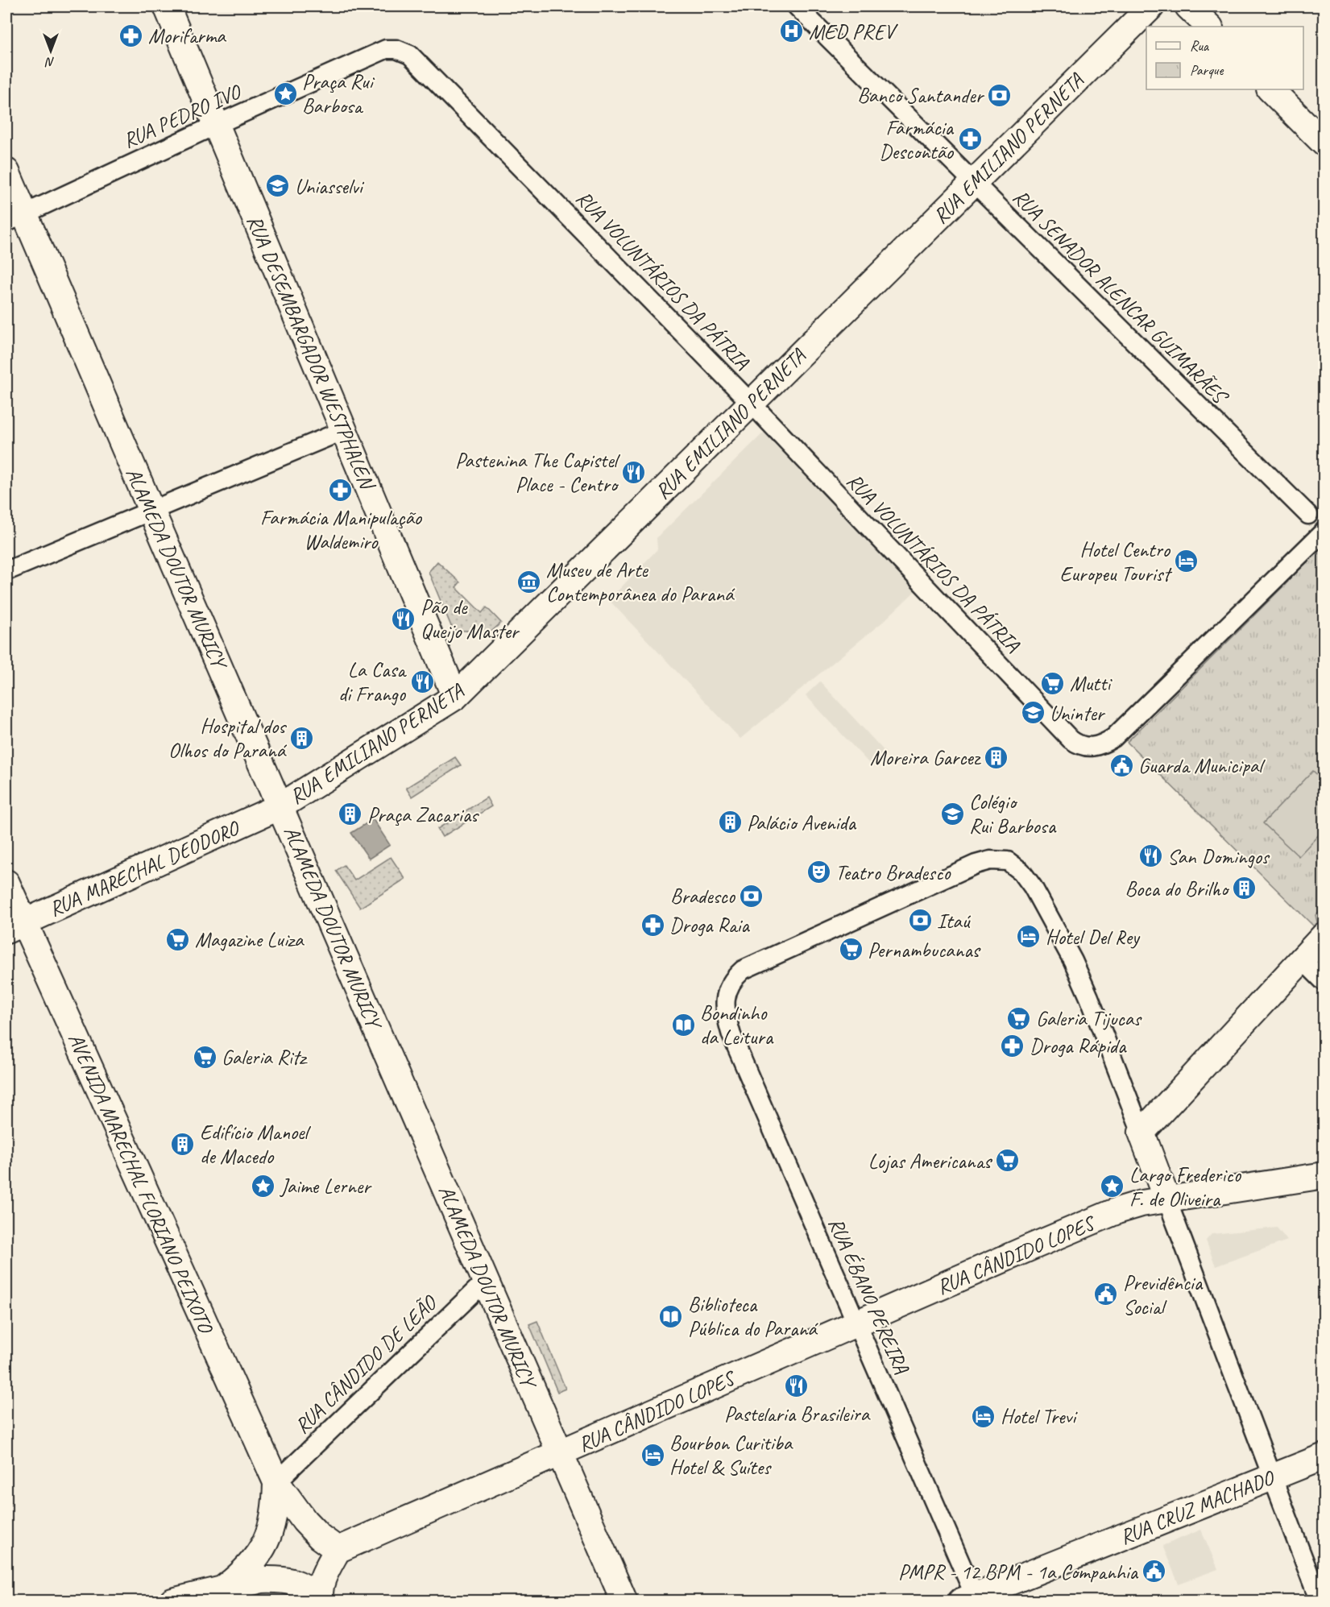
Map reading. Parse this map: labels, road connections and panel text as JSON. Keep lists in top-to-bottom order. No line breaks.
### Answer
{"streets":{"street":["RUA PEDRO IVO","RUA EMILIANO PERNETA","RUA VOLUNTÁRIOS DA PÁTRIA","RUA SENADOR ALENCAR GUIMARÃES","RUA DESEMBARGADOR WESTPHALEN","ALAMEDA DOUTOR MURICY","RUA MARECHAL DEODORO","AVENIDA MARECHAL FLORIANO PEIXOTO","RUA CÂNDIDO LOPES","RUA ÉBANO PEREIRA","RUA CÂNDIDO DE LEÃO","RUA CRUZ MACHADO"]},"crossings":[["RUA PEDRO IVO","RUA VOLUNTÁRIOS DA PÁTRIA"],["RUA PEDRO IVO","RUA DESEMBARGADOR WESTPHALEN"],["RUA PEDRO IVO","ALAMEDA DOUTOR MURICY"],["RUA EMILIANO PERNETA","RUA VOLUNTÁRIOS DA PÁTRIA"],["RUA EMILIANO PERNETA","RUA SENADOR ALENCAR GUIMARÃES"],["RUA EMILIANO PERNETA","RUA DESEMBARGADOR WESTPHALEN"],["RUA EMILIANO PERNETA","ALAMEDA DOUTOR MURICY"],["RUA EMILIANO PERNETA","RUA MARECHAL DEODORO"],["ALAMEDA DOUTOR MURICY","RUA MARECHAL DEODORO"],["ALAMEDA DOUTOR MURICY","RUA CÂNDIDO LOPES"],["ALAMEDA DOUTOR MURICY","RUA CÂNDIDO DE LEÃO"],["RUA MARECHAL DEODORO","AVENIDA MARECHAL FLORIANO PEIXOTO"],["AVENIDA MARECHAL FLORIANO PEIXOTO","RUA CÂNDIDO LOPES"],["AVENIDA MARECHAL FLORIANO PEIXOTO","RUA CÂNDIDO DE LEÃO"],["RUA CÂNDIDO LOPES","RUA ÉBANO PEREIRA"],["RUA ÉBANO PEREIRA","RUA CRUZ MACHADO"]],"places":{"hospital":["MED PREV"],"pharmacy":["Morifarma","Farmácia Descontão","Farmácia Manipulação Waldemiro","Droga Raia","Droga Rápida"],"place":["Praça Rui Barbosa","Jaime Lerner","Largo Frederico F. de Oliveira"],"bank":["Banco Santander","Bradesco","Itaú"],"school or university":["Uniasselvi","Uninter","Colégio Rui Barbosa"],"restaurant":["Pastenina The Capistel Place - Centro","Pão de Queijo Master","La Casa di Frango","San Domingos","Pastelaria Brasileira"],"hotel":["Hotel Centro Europeu Tourist","Hotel Del Rey","Hotel Trevi","Bourbon Curitiba Hotel & Suítes"],"museum":["Museu de Arte Contemporânea do Paraná"],"supermarket":["Mutti","Magazine Luiza","Pernambucanas","Galeria Tijucas","Galeria Ritz","Lojas Americanas"],"building":["Hospital dos Olhos do Paraná","Moreira Garcez","Praça Zacarias","Palácio Avenida","Boca do Brilho","Edifício Manoel de Macedo"],"public building":["Guarda Municipal","Previdência Social","PMPR - 12 BPM - 1a Companhia"],"theatre":["Teatro Bradesco"],"library":["Bondinho da Leitura","Biblioteca Pública do Paraná"]},"legend":["Rua","Parque"],"north":"bottom"}
